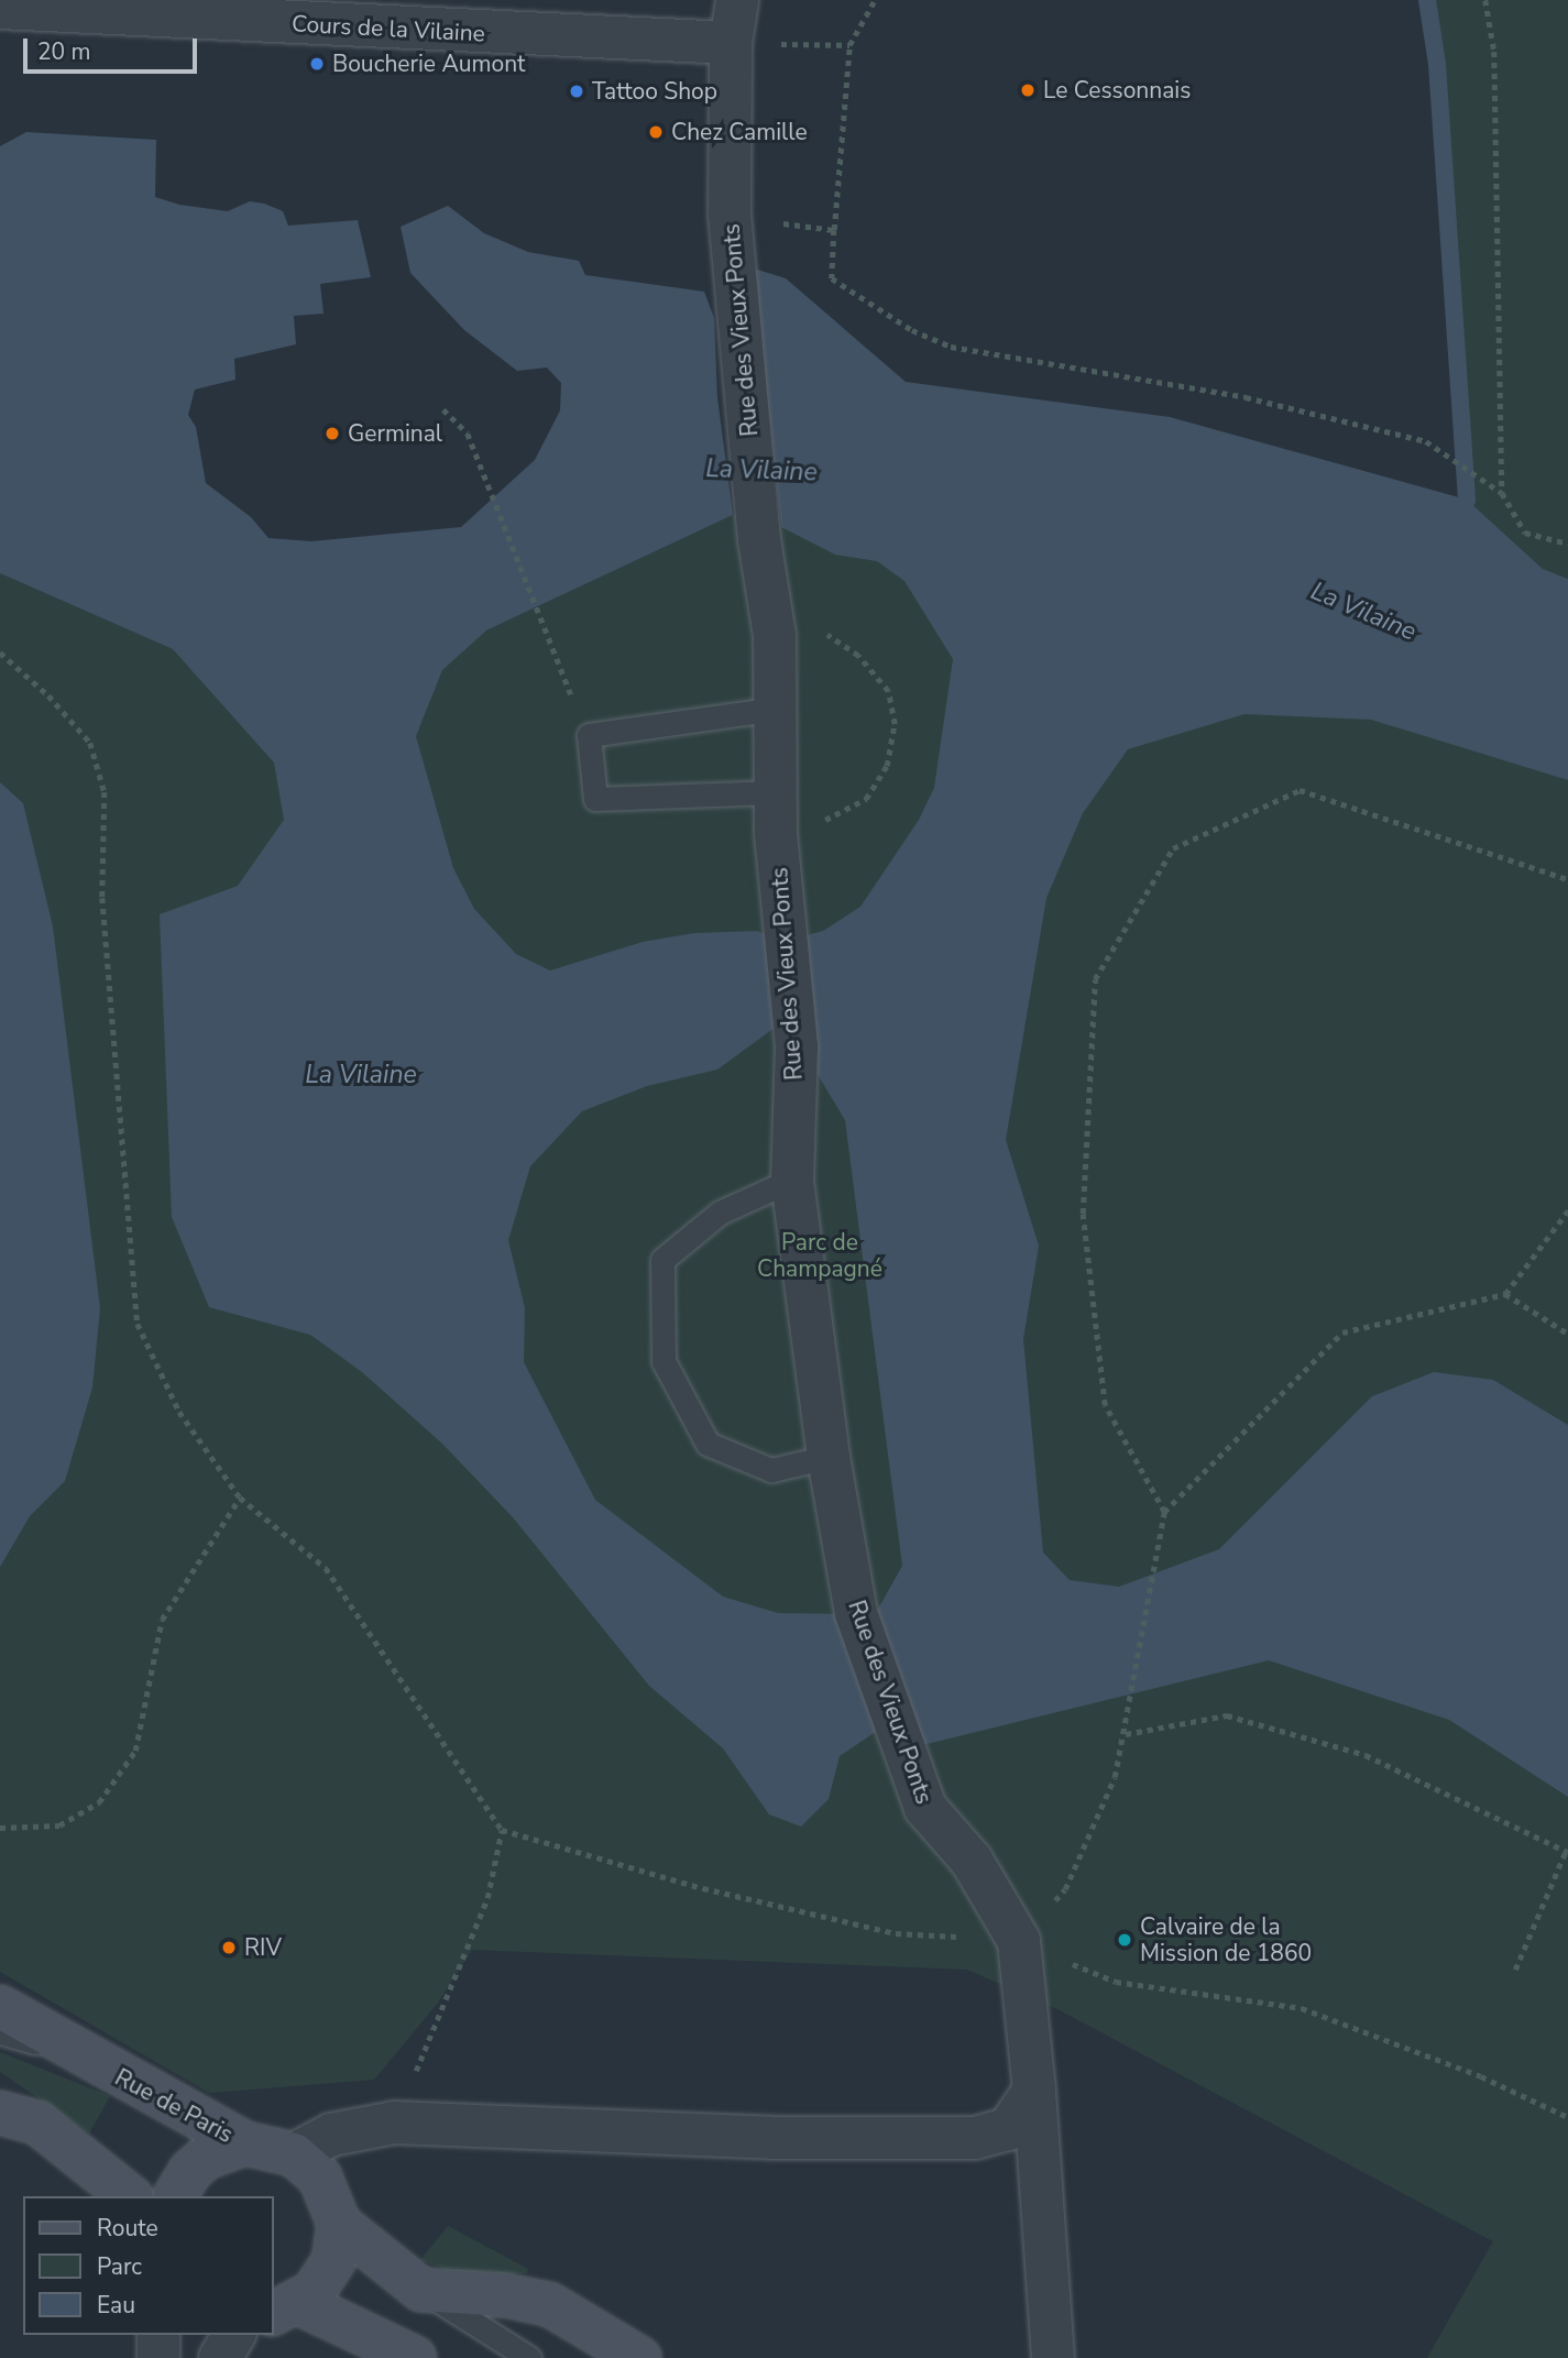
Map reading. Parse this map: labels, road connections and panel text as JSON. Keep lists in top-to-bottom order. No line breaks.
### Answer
{"streets":{"main road":["Rue de Paris"],"street":["Cours de la Vilaine","Rue des Vieux Ponts"]},"crossings":[["Cours de la Vilaine","Rue des Vieux Ponts"]],"water":["La Vilaine"],"parks":["Parc de Champagné"],"places":["Boucherie Aumont","Le Cessonnais","Tattoo Shop","Chez Camille","Germinal","Calvaire de la Mission de 1860","RIV"],"legend":["Route","Parc","Eau"],"scale_bar":"20 m"}
